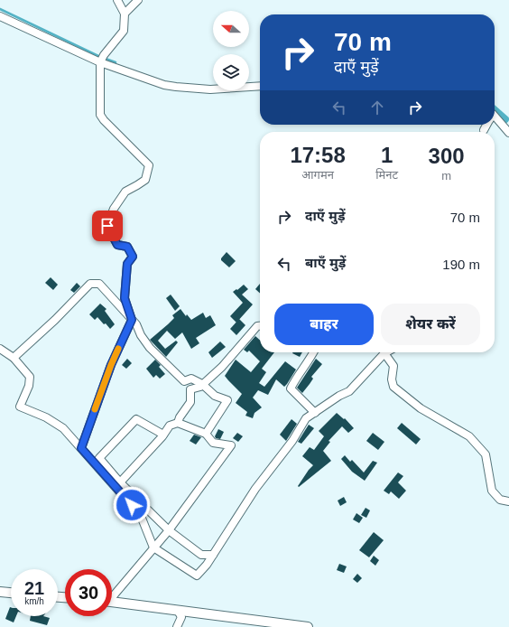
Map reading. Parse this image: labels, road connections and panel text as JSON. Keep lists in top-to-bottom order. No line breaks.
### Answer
{"north":"left","page":{"turn":["70 m","दाएँ मुड़ें"],"eta":["17:58","आगमन","1","मिनट","300","m"],"list":[{"name":"दाएँ मुड़ें","value":"70 m"},{"name":"बाएँ मुड़ें","value":"190 m"}],"buttons":["बाहर","शेयर करें"],"speed":"21 km/h","limit":"30"}}
